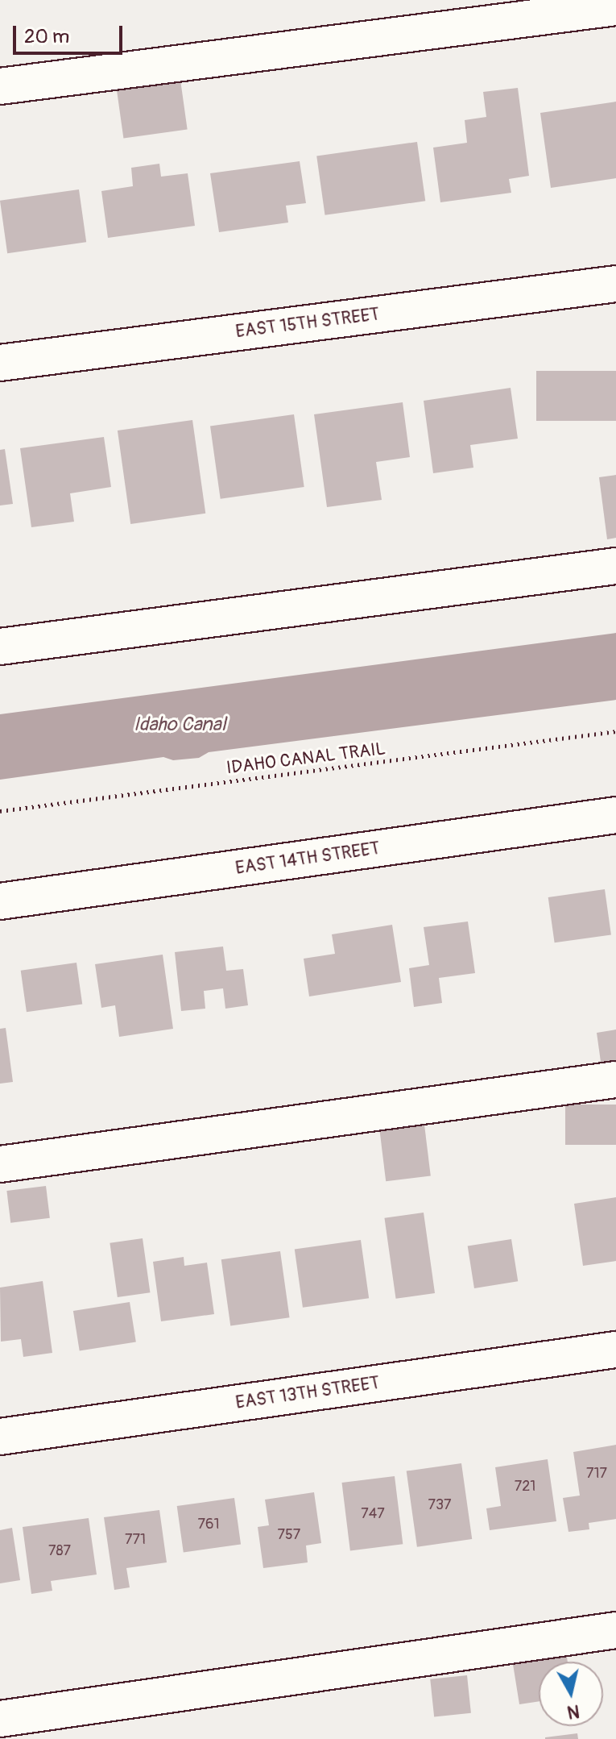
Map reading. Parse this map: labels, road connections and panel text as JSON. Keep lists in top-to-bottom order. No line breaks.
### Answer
{"streets":{"street":["EAST 15TH STREET","EAST 14TH STREET","EAST 13TH STREET"],"path":["IDAHO CANAL TRAIL"]},"water":["Idaho Canal"],"house_numbers":["717","721","737","747","761","757","771","787"],"scale_bar":"20 m","north":"bottom"}
